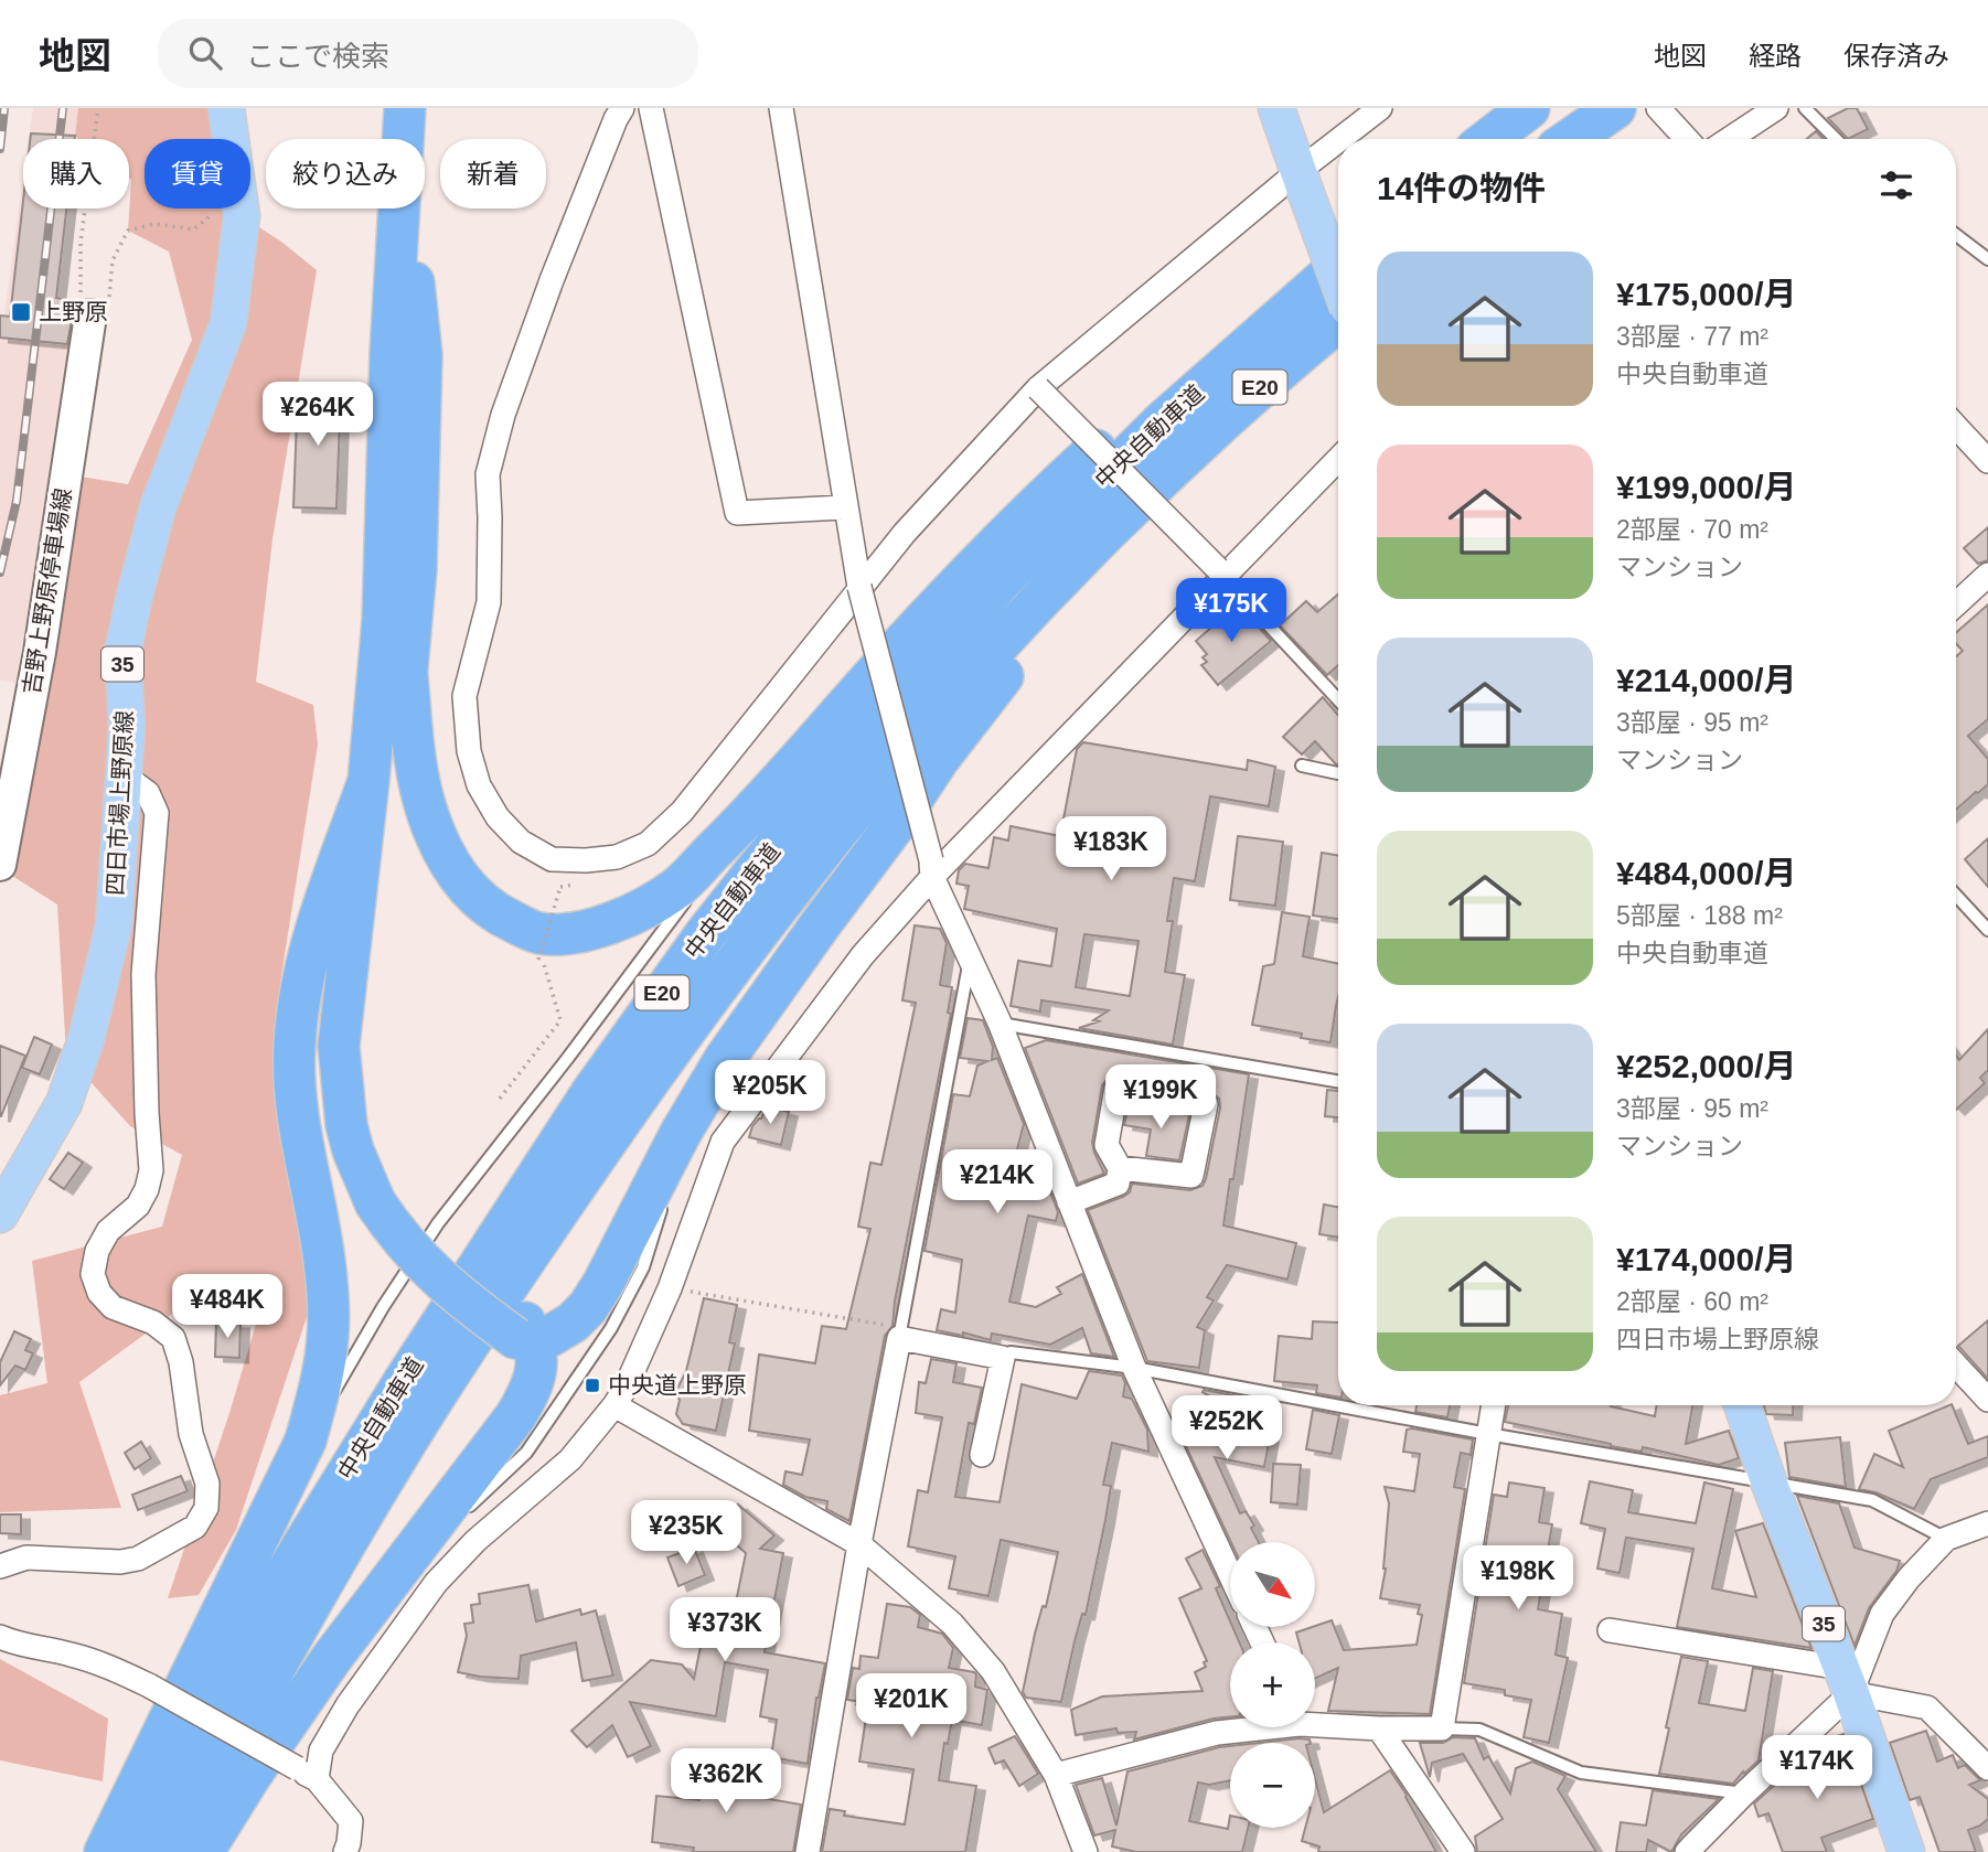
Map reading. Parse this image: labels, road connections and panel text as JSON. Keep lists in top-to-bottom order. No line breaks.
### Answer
{"streets":{"highway":["E20","中央自動車道"],"main road":["吉野上野原停車場線","35","四日市場上野原線"]},"places":{"transit":["上野原","中央道上野原"]},"north":"bottom right","page":{"header":"地図","search":"ここで検索","nav":["地図","経路","保存済み"],"chip":["購入","賃貸","絞り込み","新着"],"heading":"14件の物件","list":[{"name":"¥175,000/月","note":"3部屋 · 77 m² · 中央自動車道"},{"name":"¥199,000/月","note":"2部屋 · 70 m² · マンション"},{"name":"¥214,000/月","note":"3部屋 · 95 m² · マンション"},{"name":"¥484,000/月","note":"5部屋 · 188 m² · 中央自動車道"},{"name":"¥252,000/月","note":"3部屋 · 95 m² · マンション"},{"name":"¥174,000/月","note":"2部屋 · 60 m² · 四日市場上野原線"}],"price":["¥264K","¥175K","¥183K","¥205K","¥199K","¥214K","¥484K","¥252K","¥235K","¥198K","¥373K","¥201K","¥174K","¥362K"],"map_buttons":["+","−"]}}
